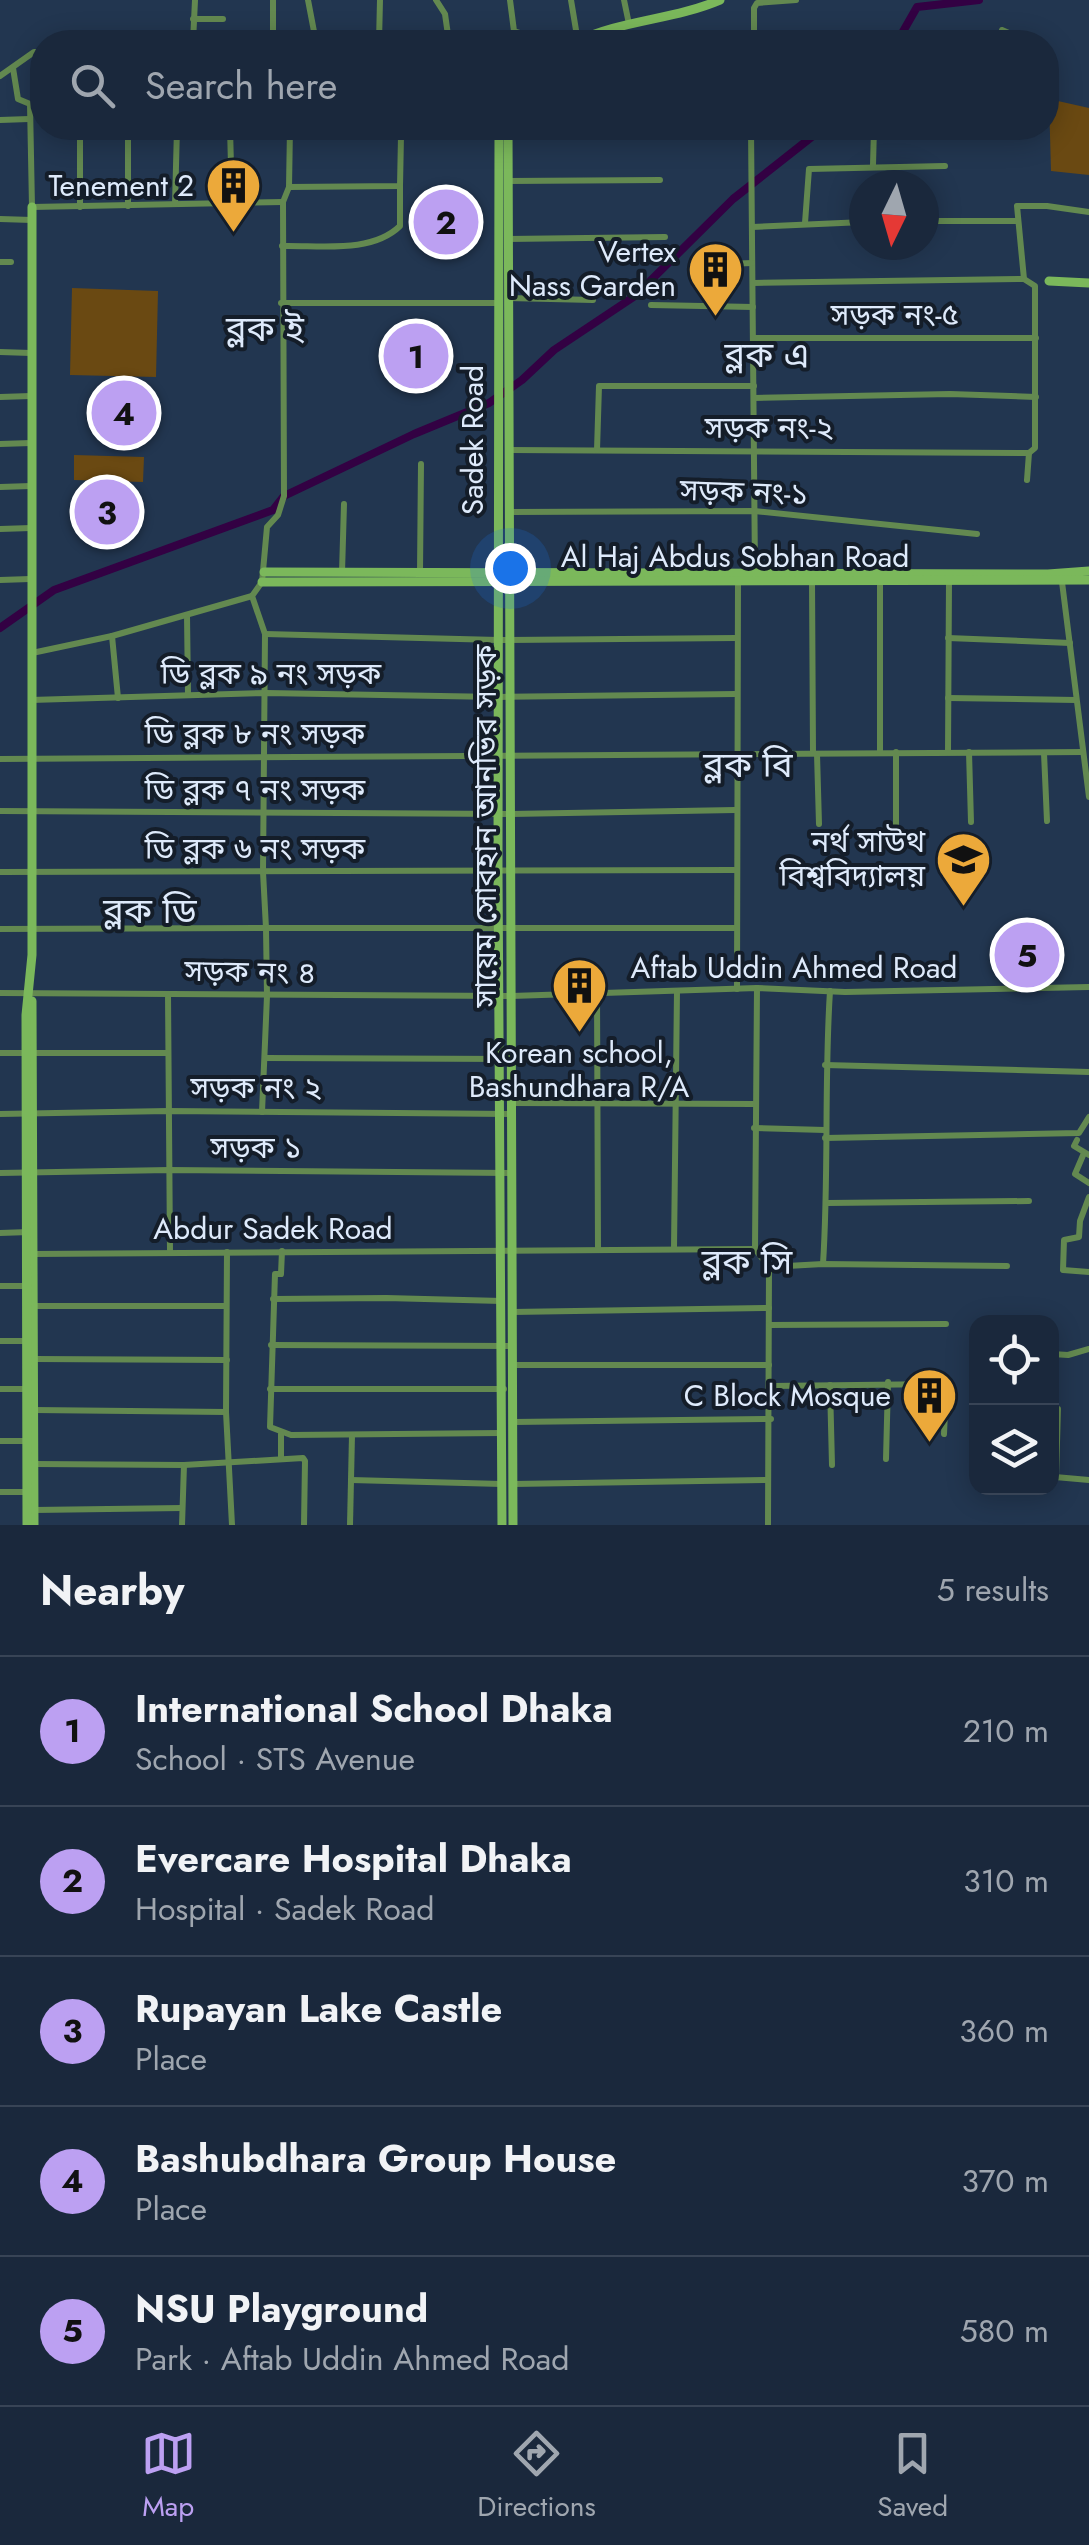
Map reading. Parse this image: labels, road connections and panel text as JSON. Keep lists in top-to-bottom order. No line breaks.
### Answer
{"streets":{"street":["সড়ক নং-৫","সড়ক নং-২","Sadek Road","সড়ক নং-১","Al Haj Abdus Sobhan Road","ডি ব্লক ৯ নং সড়ক","ডি ব্লক ৮ নং সড়ক","ডি ব্লক ৭ নং সড়ক","সায়েম সোবহান আনভির সড়ক","ডি ব্লক ৬ নং সড়ক","Aftab Uddin Ahmed Road","সড়ক নং ৪","সড়ক নং ২","সড়ক ১","Abdur Sadek Road"]},"crossings":[["সড়ক নং-২","সায়েম সোবহান আনভির সড়ক"],["Sadek Road","Al Haj Abdus Sobhan Road"],["Sadek Road","ডি ব্লক ৯ নং সড়ক"],["Sadek Road","ডি ব্লক ৮ নং সড়ক"],["Sadek Road","ডি ব্লক ৭ নং সড়ক"],["Sadek Road","সায়েম সোবহান আনভির সড়ক"],["Sadek Road","ডি ব্লক ৬ নং সড়ক"],["Sadek Road","Aftab Uddin Ahmed Road"],["Sadek Road","সড়ক নং ৪"],["Sadek Road","সড়ক নং ২"],["সড়ক নং-১","সায়েম সোবহান আনভির সড়ক"],["Al Haj Abdus Sobhan Road","সায়েম সোবহান আনভির সড়ক"],["ডি ব্লক ৯ নং সড়ক","সায়েম সোবহান আনভির সড়ক"],["ডি ব্লক ৮ নং সড়ক","সায়েম সোবহান আনভির সড়ক"],["ডি ব্লক ৭ নং সড়ক","সায়েম সোবহান আনভির সড়ক"],["সায়েম সোবহান আনভির সড়ক","ডি ব্লক ৬ নং সড়ক"],["সায়েম সোবহান আনভির সড়ক","Aftab Uddin Ahmed Road"],["সায়েম সোবহান আনভির সড়ক","সড়ক নং ২"],["সায়েম সোবহান আনভির সড়ক","সড়ক ১"],["সায়েম সোবহান আনভির সড়ক","Abdur Sadek Road"],["Aftab Uddin Ahmed Road","সড়ক নং ৪"]],"districts":["ব্লক ই","ব্লক এ","ব্লক বি","ব্লক ডি","ব্লক সি"],"places":{"building":["Tenement 2","Vertex Nass Garden","Korean school, Bashundhara R/A","C Block Mosque"],"school or university":["নর্থ সাউথ বিশ্ববিদ্যালয়"]},"north":"bottom","page":{"search":"Search here","pins":["2","1","4","3","5"],"heading":["Nearby","5 results"],"list":[{"mark":"1","name":"International School Dhaka","note":"School · STS Avenue","value":"210 m"},{"mark":"2","name":"Evercare Hospital Dhaka","note":"Hospital · Sadek Road","value":"310 m"},{"mark":"3","name":"Rupayan Lake Castle","note":"Place","value":"360 m"},{"mark":"4","name":"Bashubdhara Group House","note":"Place","value":"370 m"},{"mark":"5","name":"NSU Playground","note":"Park · Aftab Uddin Ahmed Road","value":"580 m"}],"nav":["Map","Directions","Saved"]}}
